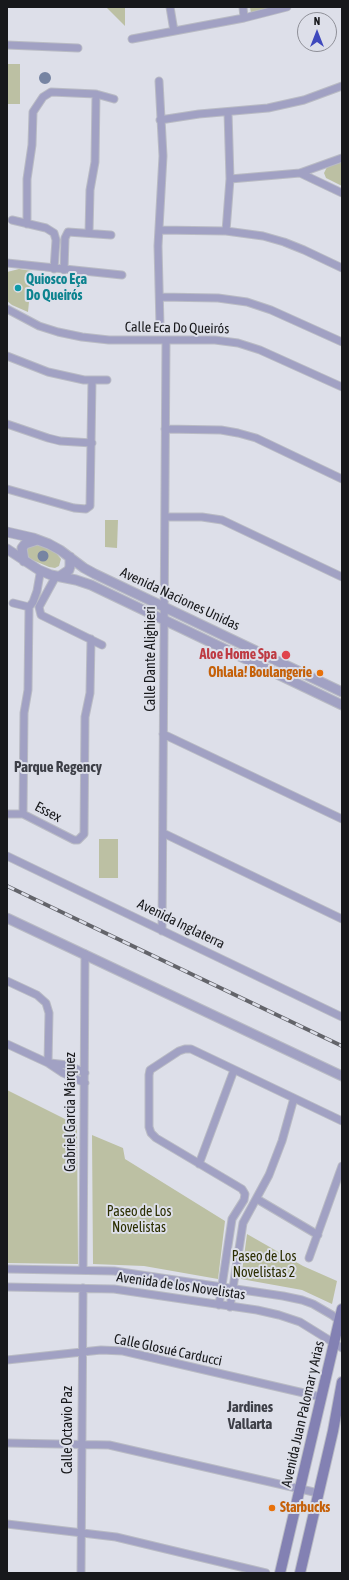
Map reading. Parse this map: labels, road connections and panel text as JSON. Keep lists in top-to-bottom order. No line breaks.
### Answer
{"streets":{"main road":["Avenida Juan Palomar y Arias"],"street":["Calle Eca Do Queirós","Avenida Naciones Unidas","Calle Dante Alighieri","Essex","Avenida Inglaterra","Gabriel Garcia Márquez","Avenida de los Novelistas","Calle Glosué Carducci","Calle Octavio Paz"]},"crossings":[["Calle Eca Do Queirós","Calle Dante Alighieri"],["Avenida Naciones Unidas","Calle Dante Alighieri"],["Avenida Naciones Unidas","Essex"],["Calle Dante Alighieri","Avenida Inglaterra"],["Gabriel Garcia Márquez","Avenida de los Novelistas"],["Avenida de los Novelistas","Avenida Juan Palomar y Arias"],["Avenida de los Novelistas","Calle Octavio Paz"],["Calle Glosué Carducci","Avenida Juan Palomar y Arias"],["Calle Glosué Carducci","Calle Octavio Paz"]],"districts":["Parque Regency","Jardines Vallarta"],"parks":["Paseo de Los Novelistas","Paseo de Los Novelistas 2"],"places":["Quiosco Eça Do Queirós","Aloe Home Spa","Ohlala! Boulangerie","Starbucks"],"north":"top"}
